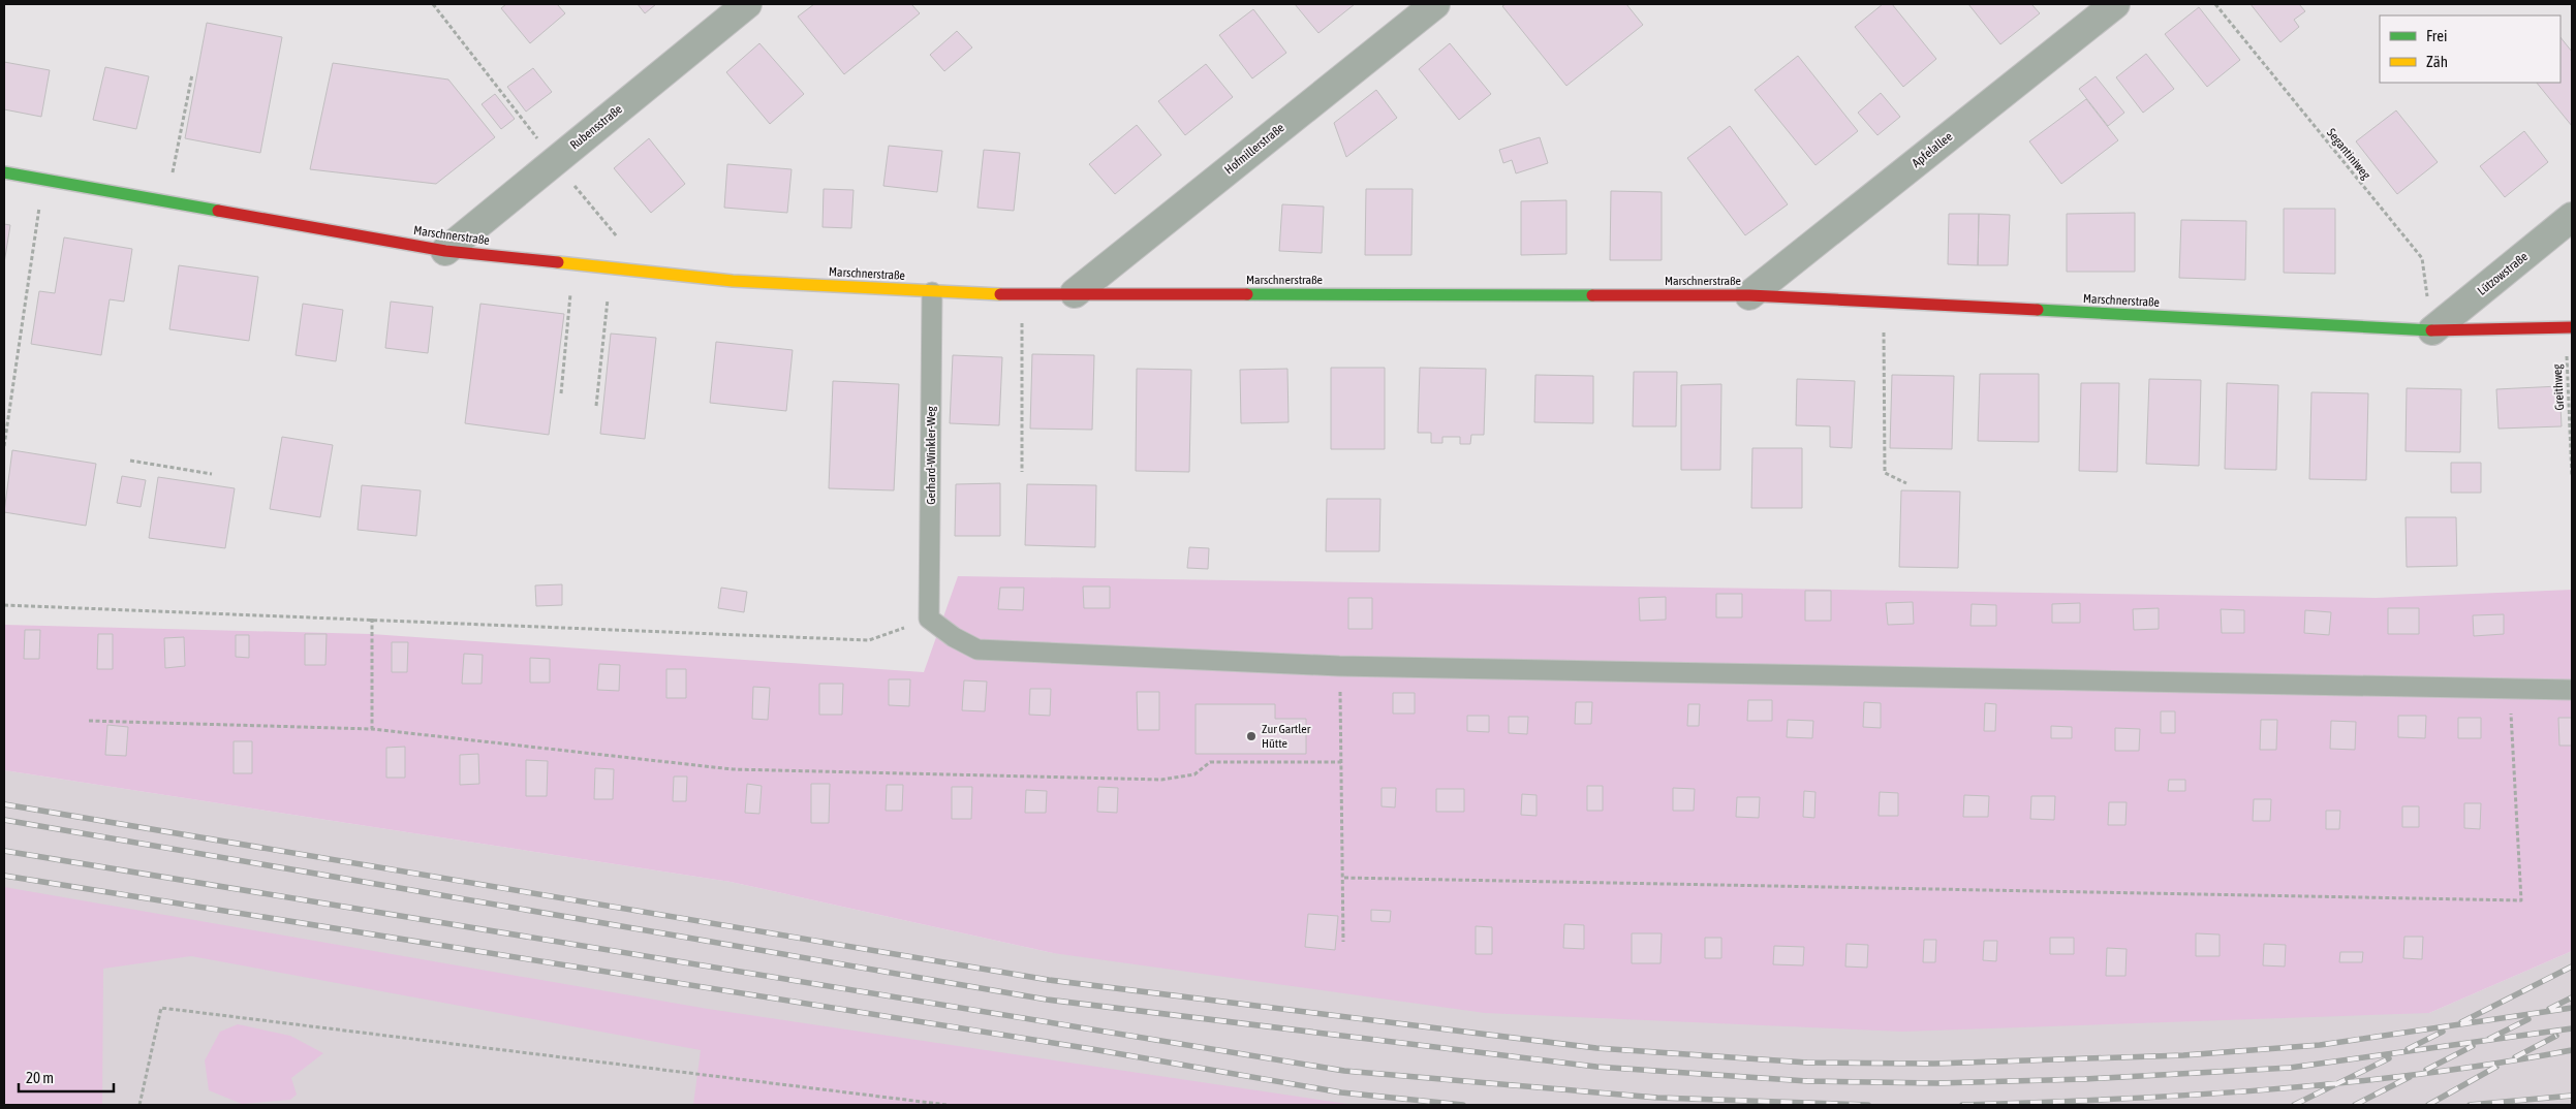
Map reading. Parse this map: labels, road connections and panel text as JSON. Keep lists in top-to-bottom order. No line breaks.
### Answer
{"streets":{"street":["Rubensstraße","Hofmillerstraße","Apfelallee","Marschnerstraße","Lützowstraße"],"lane":["Gerhard-Winkler-Weg"],"path":["Segantiniweg","Greithweg"]},"crossings":[["Rubensstraße","Marschnerstraße"],["Hofmillerstraße","Marschnerstraße"],["Apfelallee","Marschnerstraße"],["Segantiniweg","Marschnerstraße"],["Segantiniweg","Lützowstraße"],["Marschnerstraße","Lützowstraße"],["Marschnerstraße","Greithweg"],["Marschnerstraße","Gerhard-Winkler-Weg"]],"places":["Zur Gartler Hütte"],"legend":["Frei","Zäh"],"scale_bar":"20 m"}
